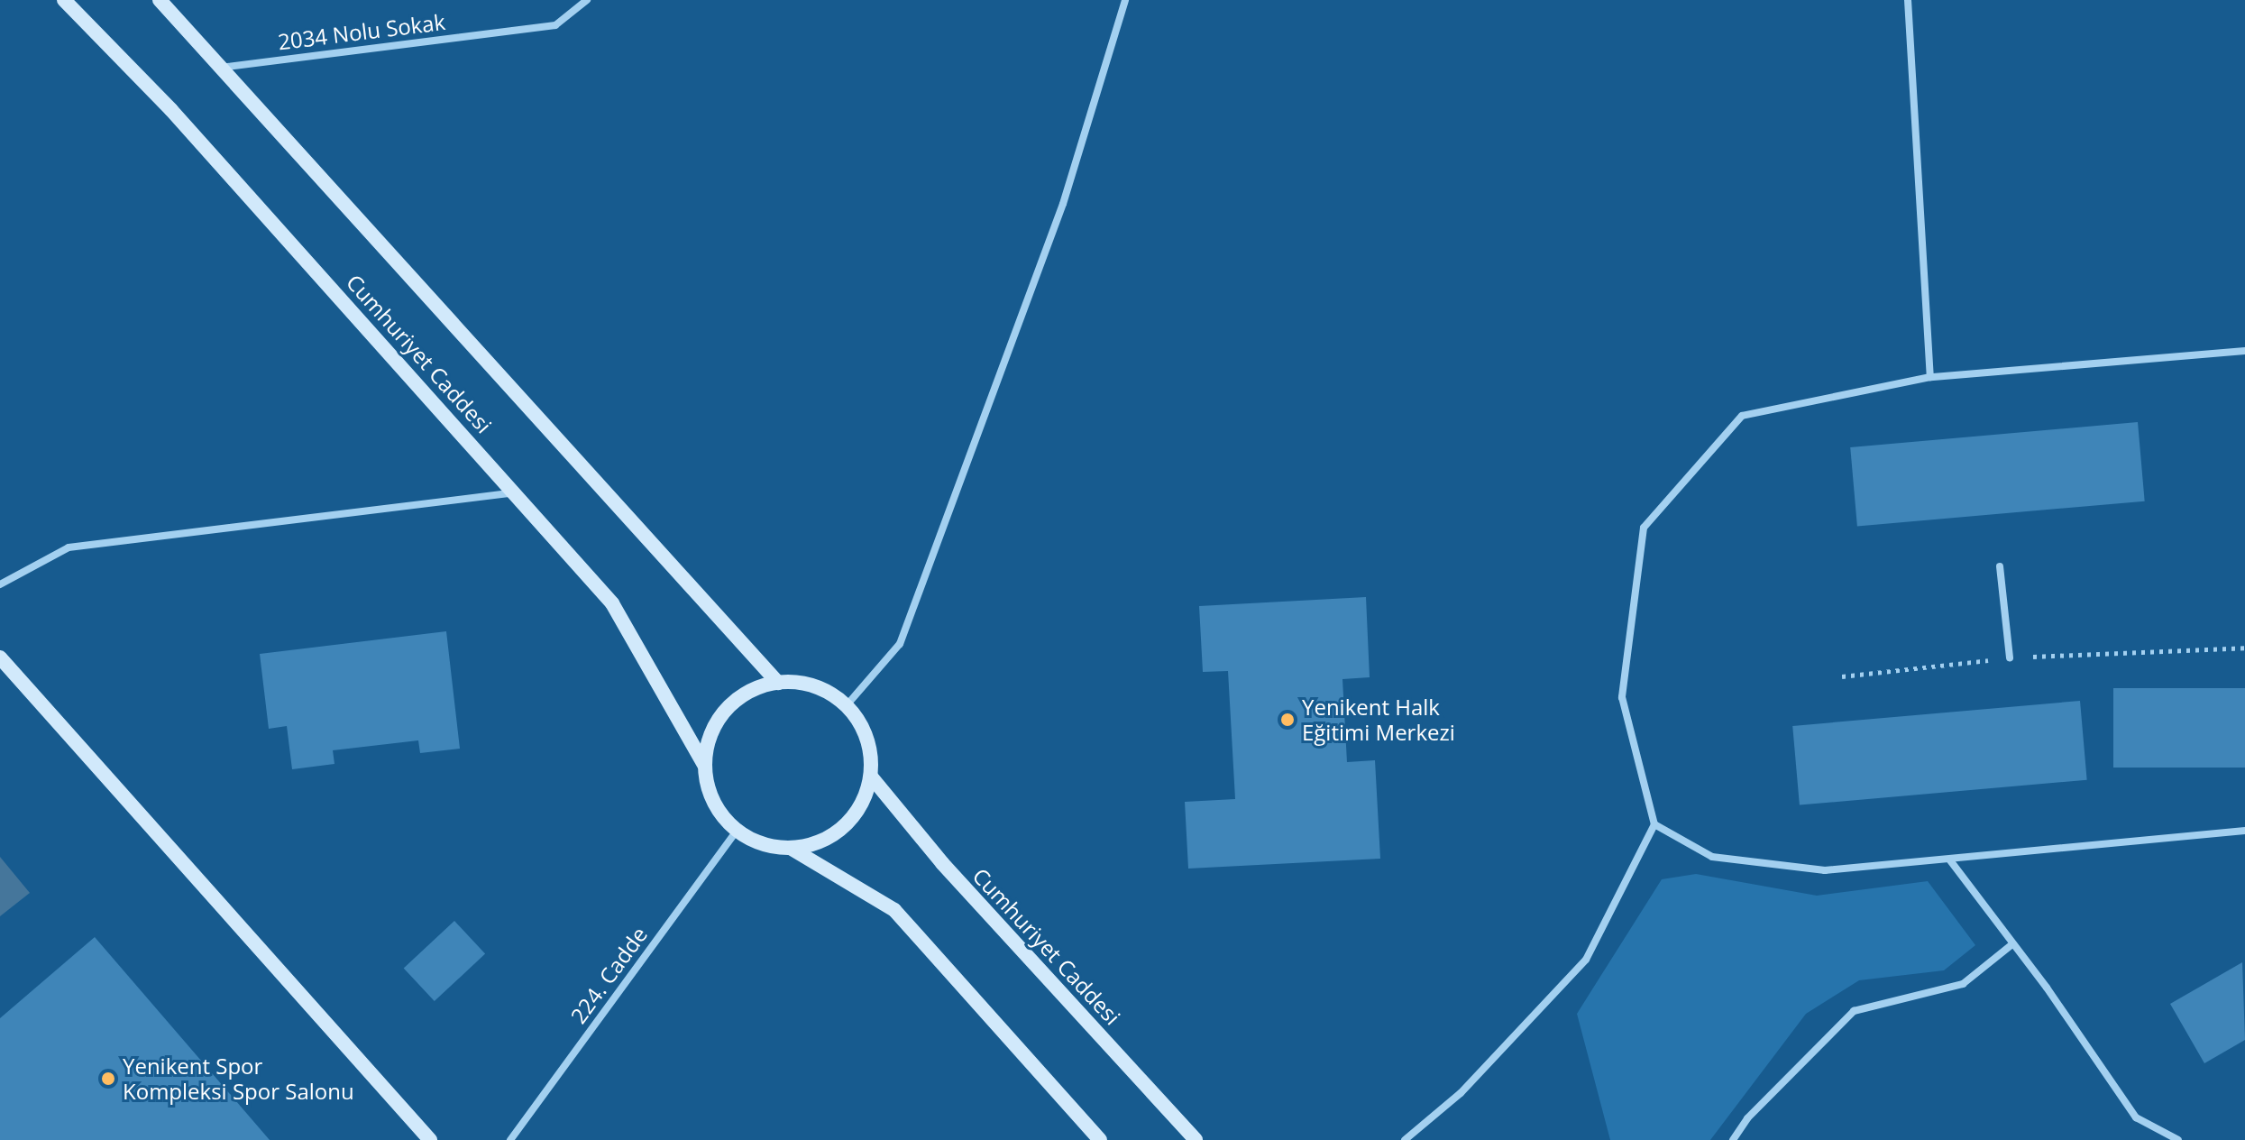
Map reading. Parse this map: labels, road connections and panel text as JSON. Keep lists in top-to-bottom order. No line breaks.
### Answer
{"streets":{"street":["2034 Nolu Sokak","Cumhuriyet Caddesi","224. Cadde"]},"crossings":[["2034 Nolu Sokak","Cumhuriyet Caddesi"],["Cumhuriyet Caddesi","224. Cadde"]],"places":["Yenikent Halk Eğitimi Merkezi","Yenikent Spor Kompleksi Spor Salonu"]}
